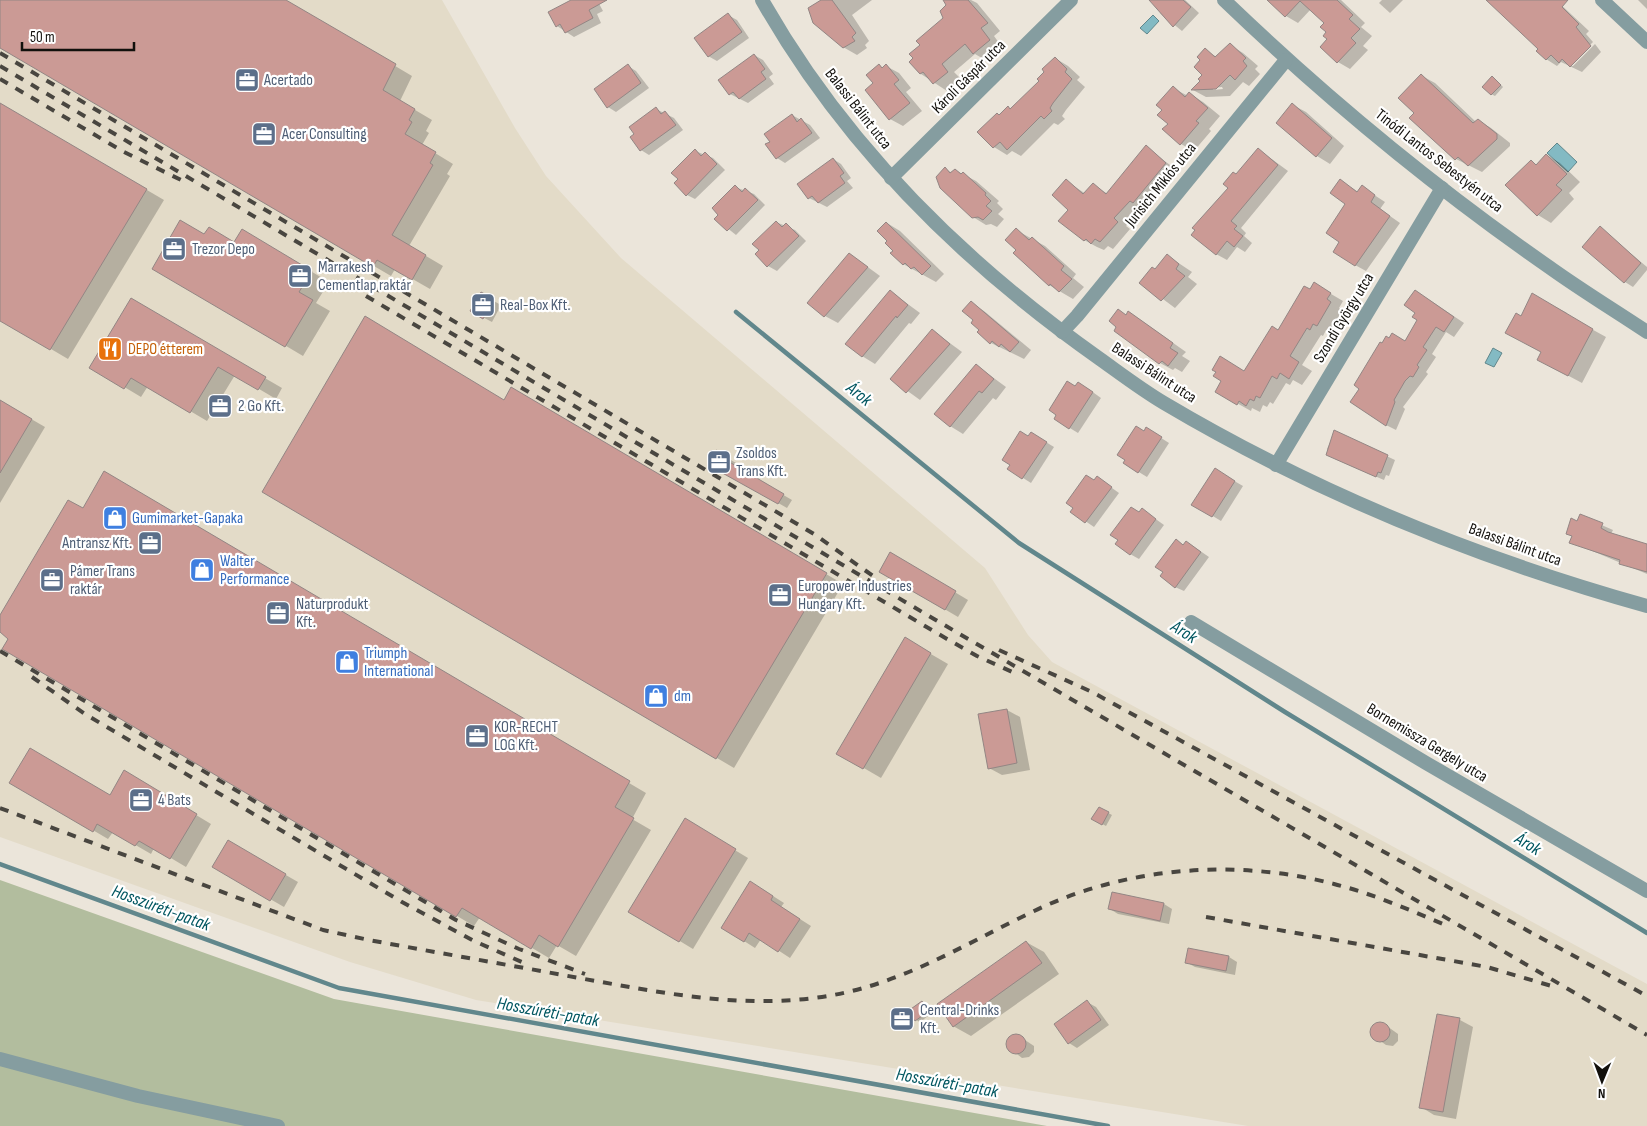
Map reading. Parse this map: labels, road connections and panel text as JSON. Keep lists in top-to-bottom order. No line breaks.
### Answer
{"streets":{"street":["Károli Gáspár utca","Balassi Bálint utca","Tinódi Lantos Sebestyén utca","Jurisich Miklós utca","Szondi György utca","Bornemissza Gergely utca"]},"crossings":[["Károli Gáspár utca","Balassi Bálint utca"],["Balassi Bálint utca","Jurisich Miklós utca"],["Balassi Bálint utca","Szondi György utca"],["Tinódi Lantos Sebestyén utca","Jurisich Miklós utca"],["Tinódi Lantos Sebestyén utca","Szondi György utca"]],"water":["Árok","Hosszúréti-patak"],"places":{"office":["Acertado","Acer Consulting","Trezor Depo","Marrakesh Cementlap raktár","Real-Box Kft.","2 Go Kft.","Zsoldos Trans Kft.","Antransz Kft.","Pámer Trans raktár","Europower Industries Hungary Kft.","Naturprodukt Kft.","KOR-RECHT LOG Kft.","4 Bats","Central-Drinks Kft."],"restaurant":["DEPO étterem"],"shop":["Gumimarket-Gapaka","Walter Performance","Triumph International","dm"]},"scale_bar":"50 m","north":"bottom"}
